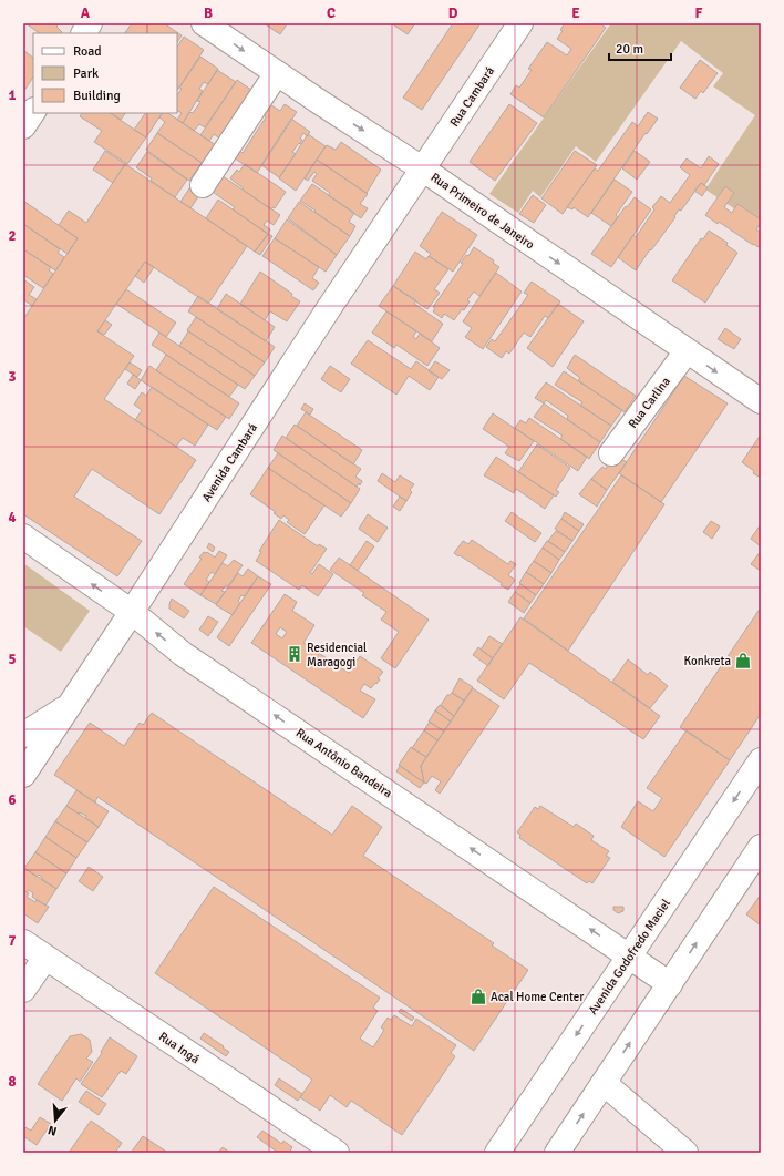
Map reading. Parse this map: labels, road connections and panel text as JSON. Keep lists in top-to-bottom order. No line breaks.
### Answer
{"streets":{"street":["Rua Cambará","Rua Primeiro de Janeiro","Rua Carlina","Avenida Cambará","Rua Antônio Bandeira","Avenida Godofredo Maciel","Rua Ingá"]},"crossings":[["Rua Cambará","Rua Primeiro de Janeiro"],["Rua Cambará","Avenida Cambará"],["Rua Primeiro de Janeiro","Rua Carlina"],["Rua Primeiro de Janeiro","Avenida Cambará"],["Avenida Cambará","Rua Antônio Bandeira"],["Rua Antônio Bandeira","Avenida Godofredo Maciel"]],"one_way":["Rua Primeiro de Janeiro","Rua Antônio Bandeira"],"places":{"building":["Residencial Maragogi"],"shop":["Konkreta","Acal Home Center"]},"legend":["Road","Park","Building"],"scale_bar":"20 m","north":"bottom","grid":{"columns":["A","B","C","D","E","F"],"rows":["1","2","3","4","5","6","7","8"]}}
